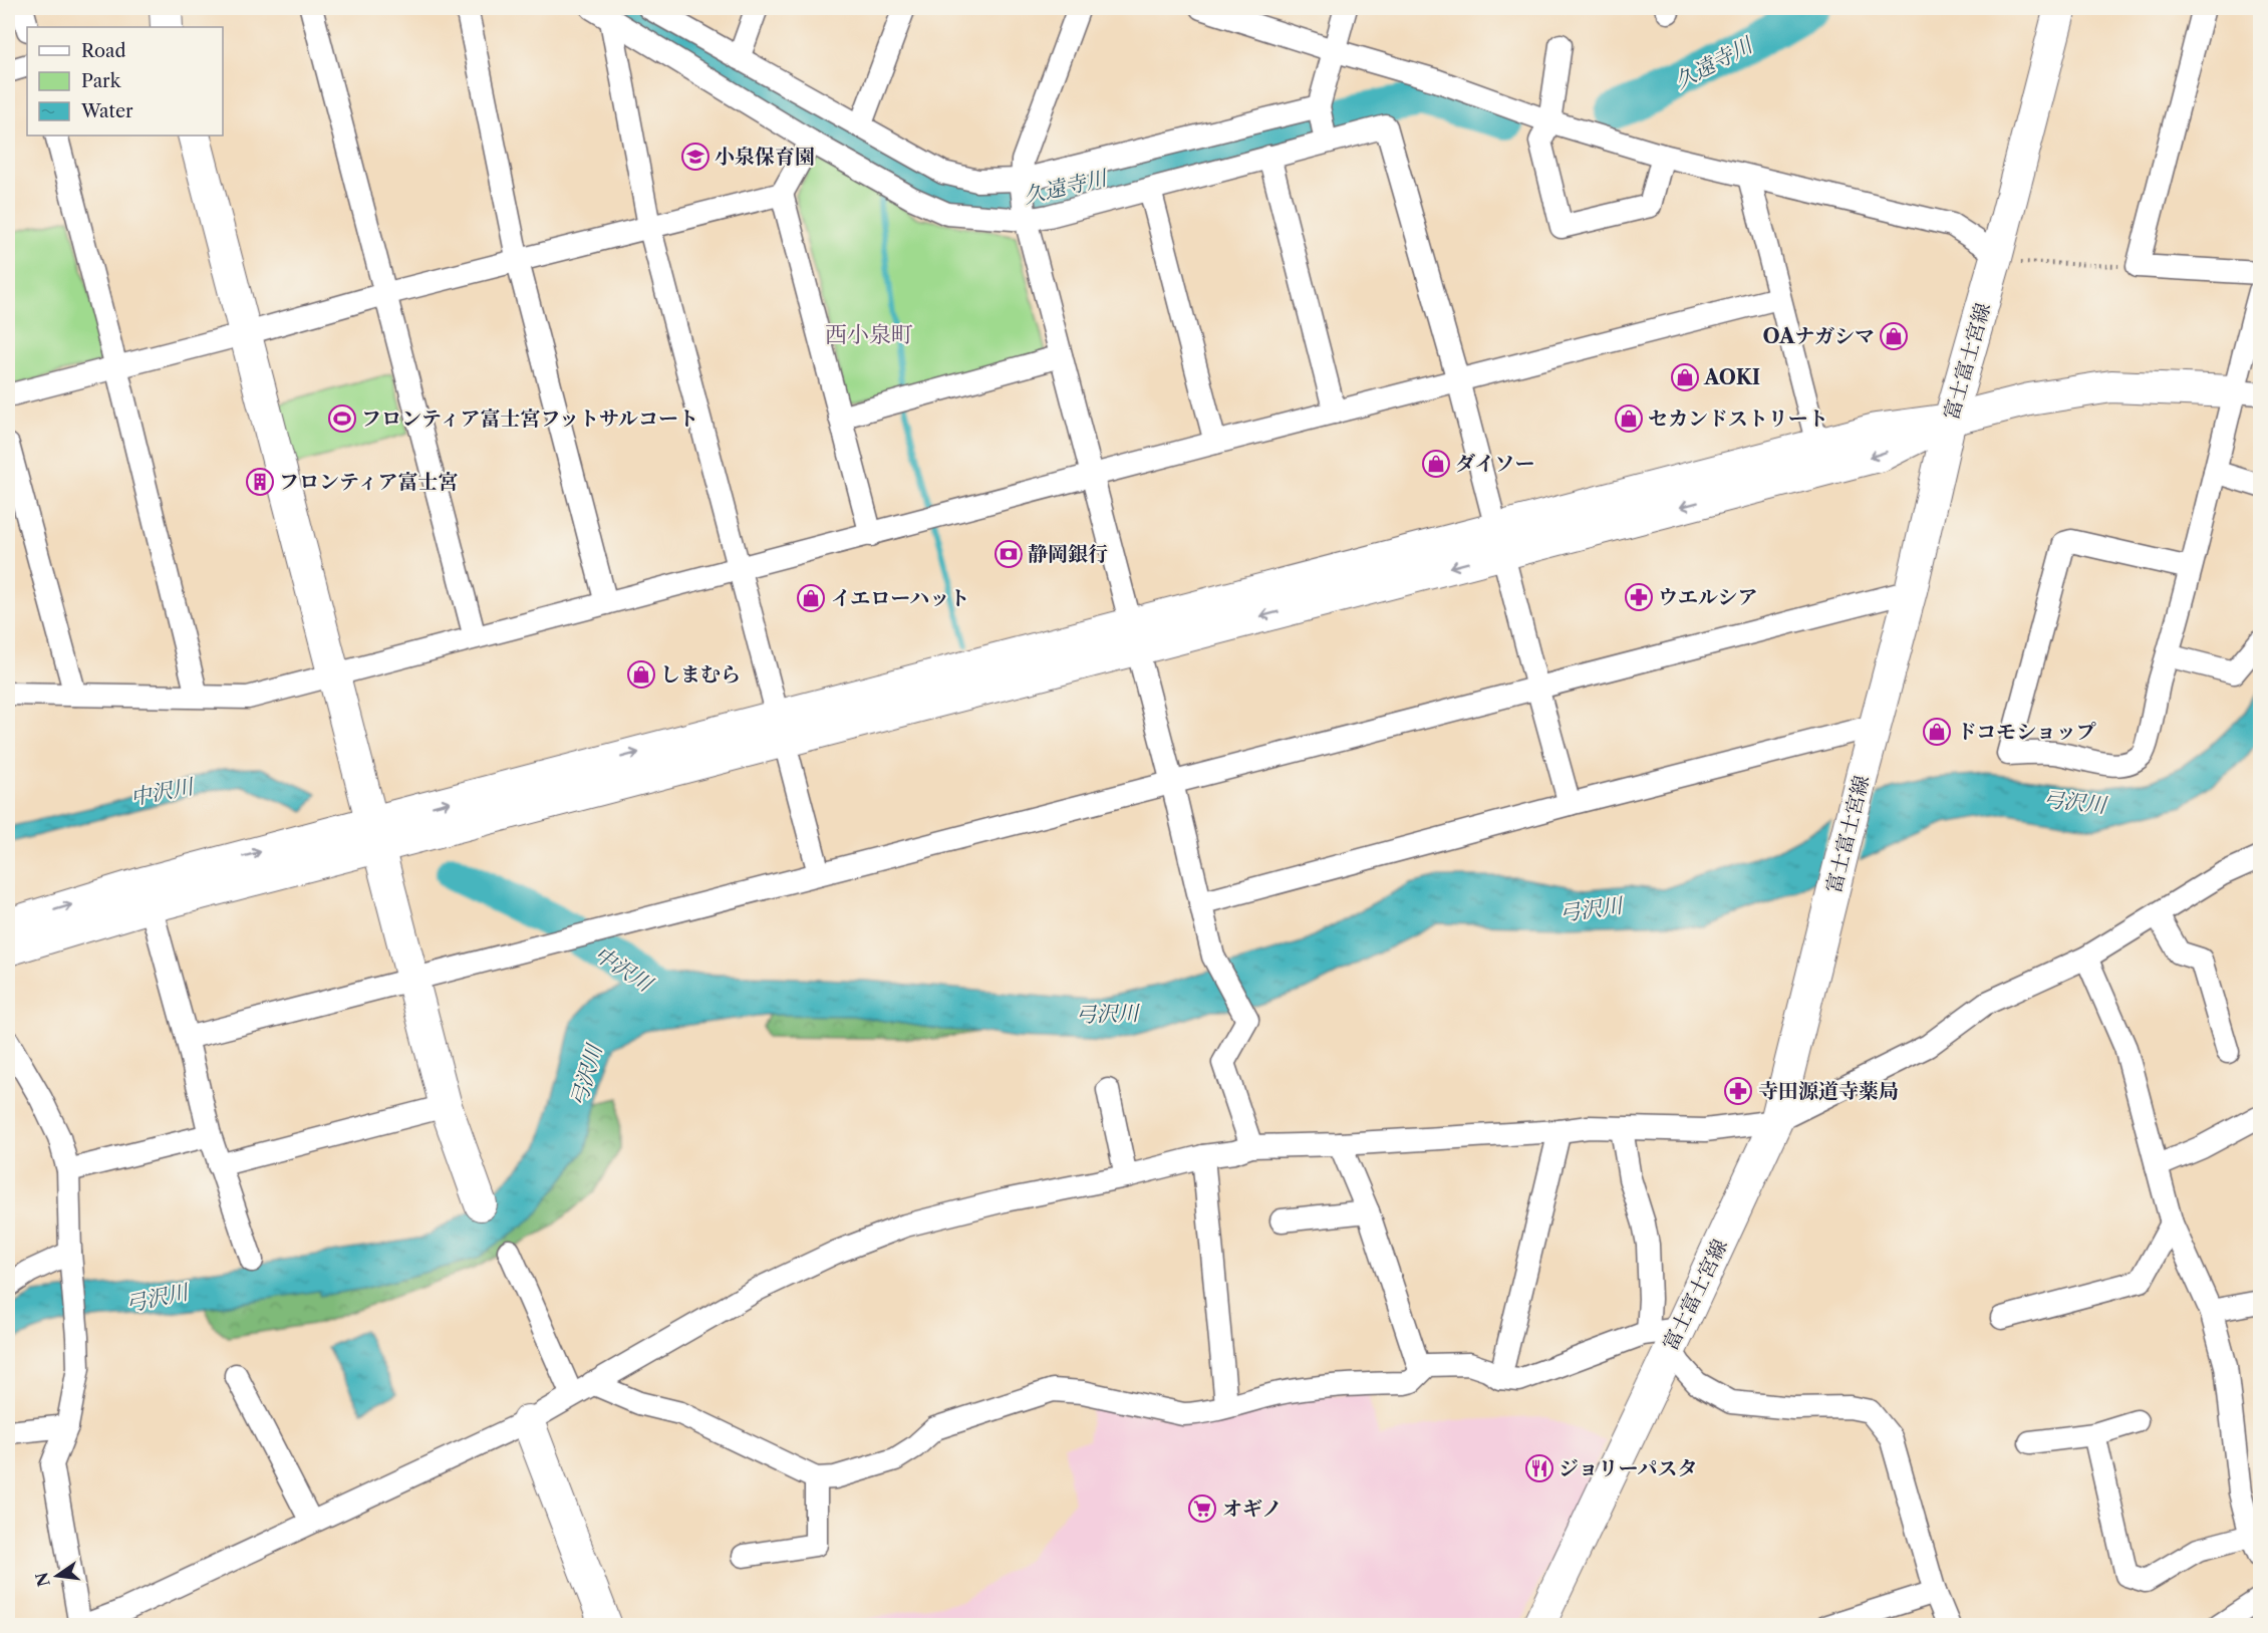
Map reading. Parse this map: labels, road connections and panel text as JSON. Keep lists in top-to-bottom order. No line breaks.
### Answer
{"streets":{"street":["富士富士宮線"]},"districts":["西小泉町"],"water":["久遠寺川","中沢川","弓沢川"],"places":{"school or university":["小泉保育園"],"shop":["OAナガシマ","AOKI","セカンドストリート","ダイソー","イエローハット","しまむら","ドコモショップ"],"sports":["フロンティア富士宮フットサルコート"],"building":["フロンティア富士宮"],"bank":["静岡銀行"],"pharmacy":["ウエルシア","寺田源道寺薬局"],"restaurant":["ジョリーパスタ"],"supermarket":["オギノ"]},"legend":["Road","Park","Water"],"north":"left"}
